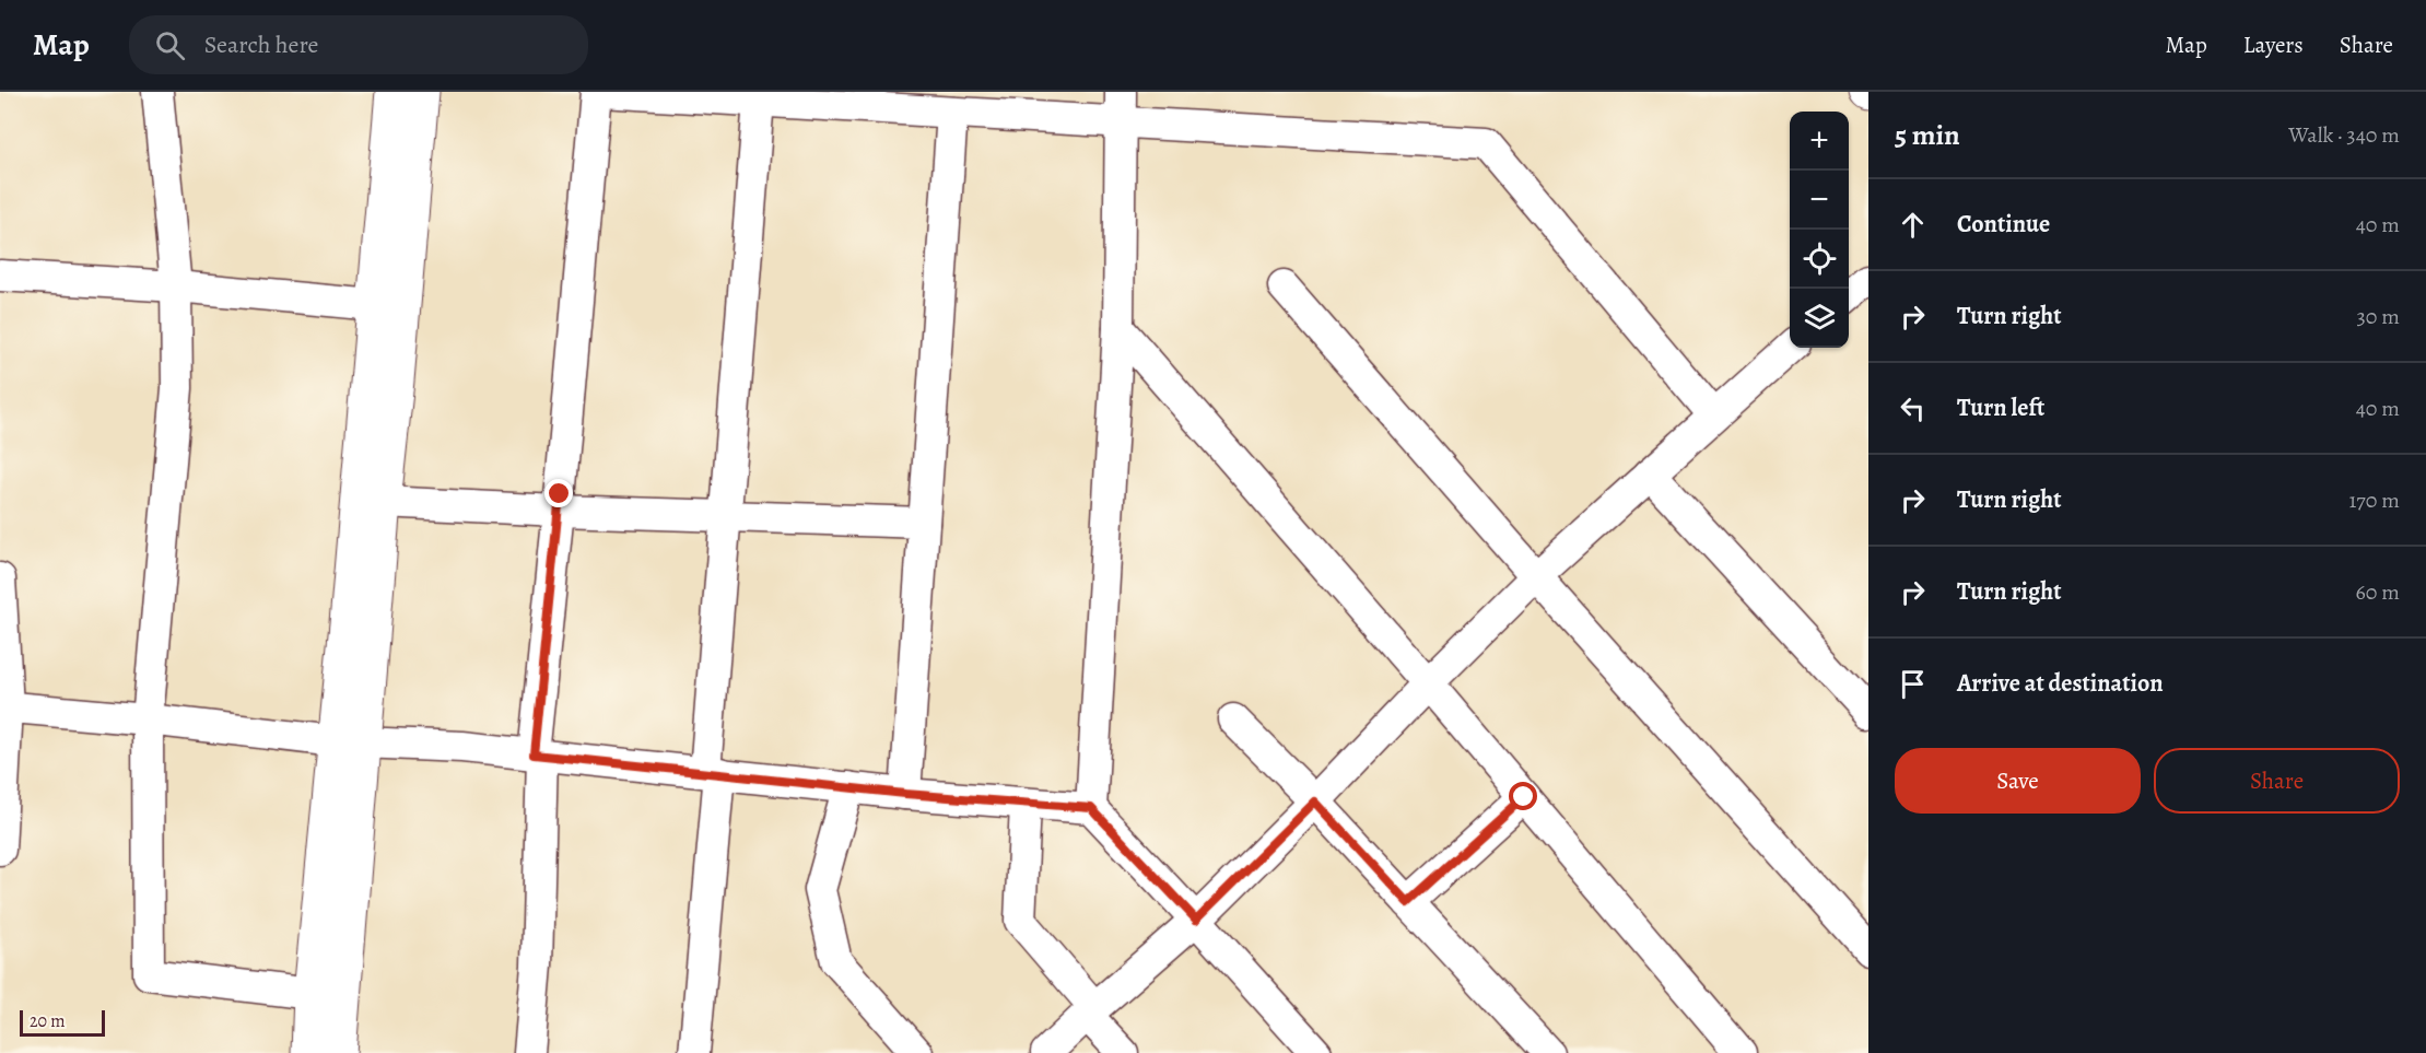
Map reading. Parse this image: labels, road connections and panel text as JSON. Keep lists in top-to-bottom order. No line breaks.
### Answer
{"scale_bar":"20 m","page":{"header":"Map","search":"Search here","nav":["Map","Layers","Share"],"heading":["5 min","Walk · 340 m"],"map_buttons":["+","−"],"list":[["Continue","40 m"],["Turn right","30 m"],["Turn left","40 m"],["Turn right","170 m"],["Turn right","60 m"],"Arrive at destination"],"buttons":["Save","Share"],"scale":"20 m"}}
